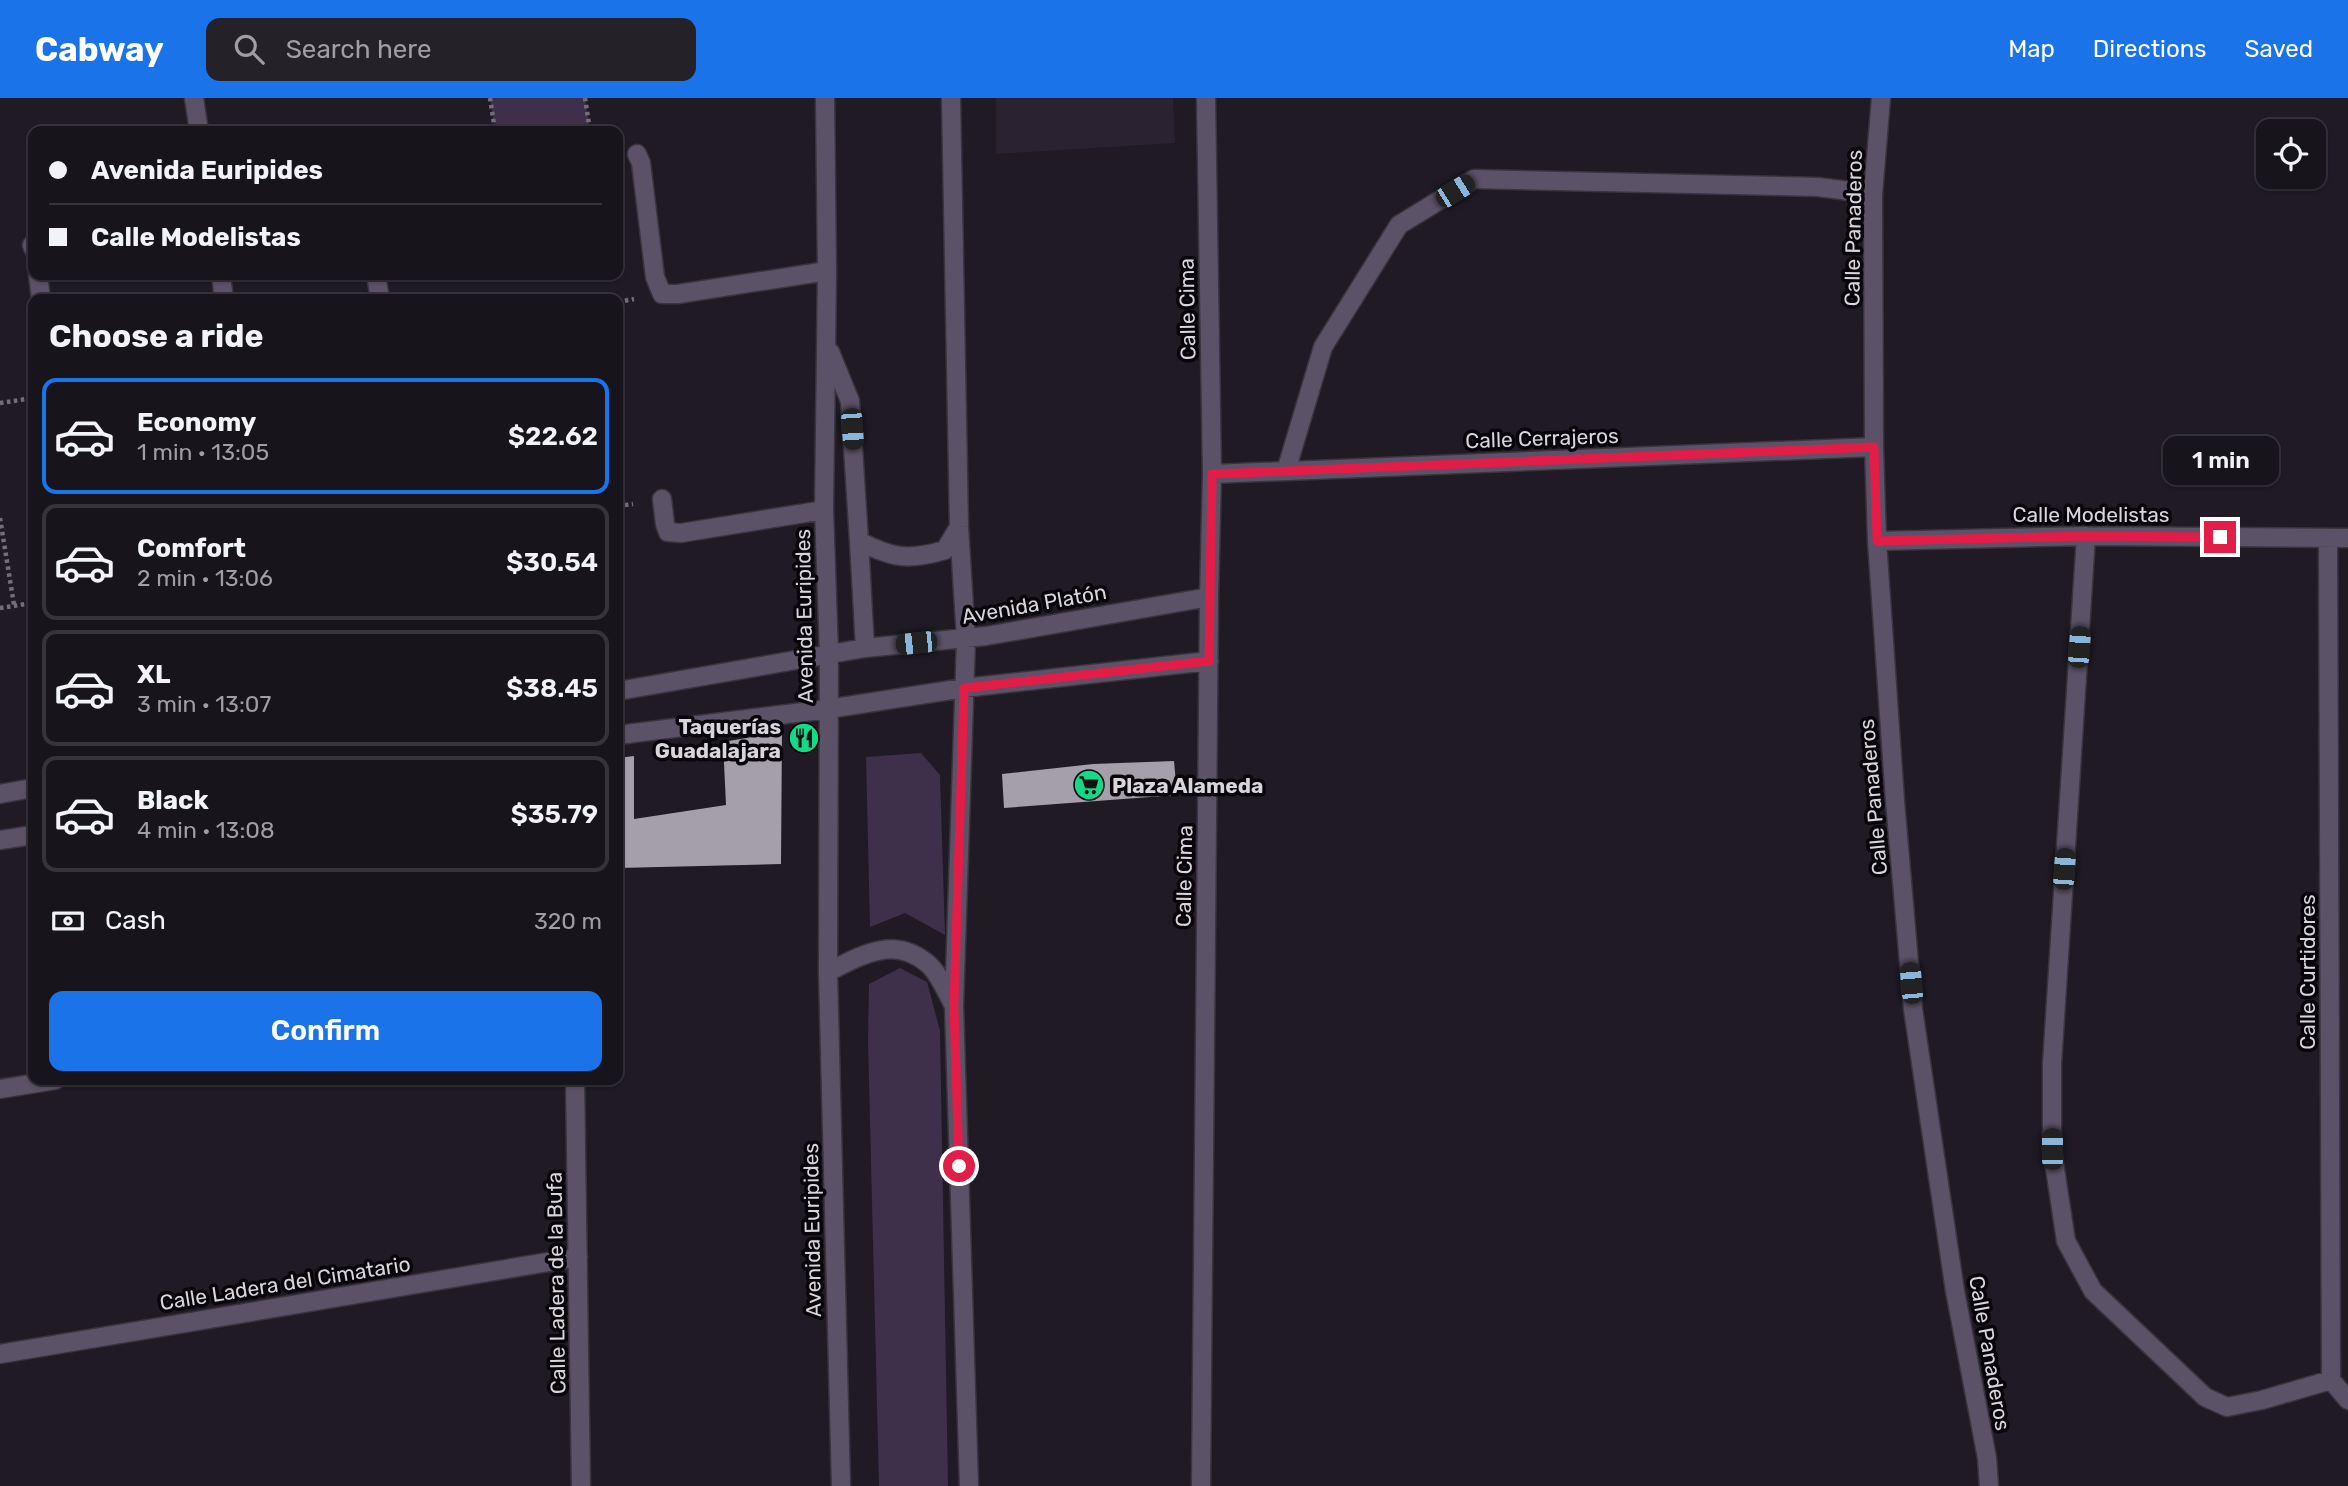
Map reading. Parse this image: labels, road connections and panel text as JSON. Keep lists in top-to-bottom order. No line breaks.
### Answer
{"streets":{"street":["Calle Panaderos","Calle Cima","Calle Cerrajeros","Calle Modelistas","Avenida Platón","Avenida Euripides","Calle Curtidores","Calle Ladera del Cimatario","Calle Ladera de la Bufa"]},"crossings":[["Calle Panaderos","Calle Cerrajeros"],["Calle Panaderos","Calle Modelistas"],["Calle Cima","Calle Cerrajeros"],["Calle Cima","Avenida Platón"],["Calle Modelistas","Calle Curtidores"],["Avenida Platón","Avenida Euripides"],["Calle Ladera del Cimatario","Calle Ladera de la Bufa"]],"places":{"restaurant":["Taquerías Guadalajara"],"supermarket":["Plaza Alameda"]},"page":{"header":"Cabway","search":"Search here","nav":["Map","Directions","Saved"],"banner":["Avenida Euripides","Calle Modelistas"],"heading":"Choose a ride","list":[{"name":"Economy","note":"1 min · 13:05","value":"$22.62"},{"name":"Comfort","note":"2 min · 13:06","value":"$30.54"},{"name":"XL","note":"3 min · 13:07","value":"$38.45"},{"name":"Black","note":"4 min · 13:08","value":"$35.79"}],"bubble":"1 min","pay":["Cash","320 m"],"buttons":"Confirm"}}
